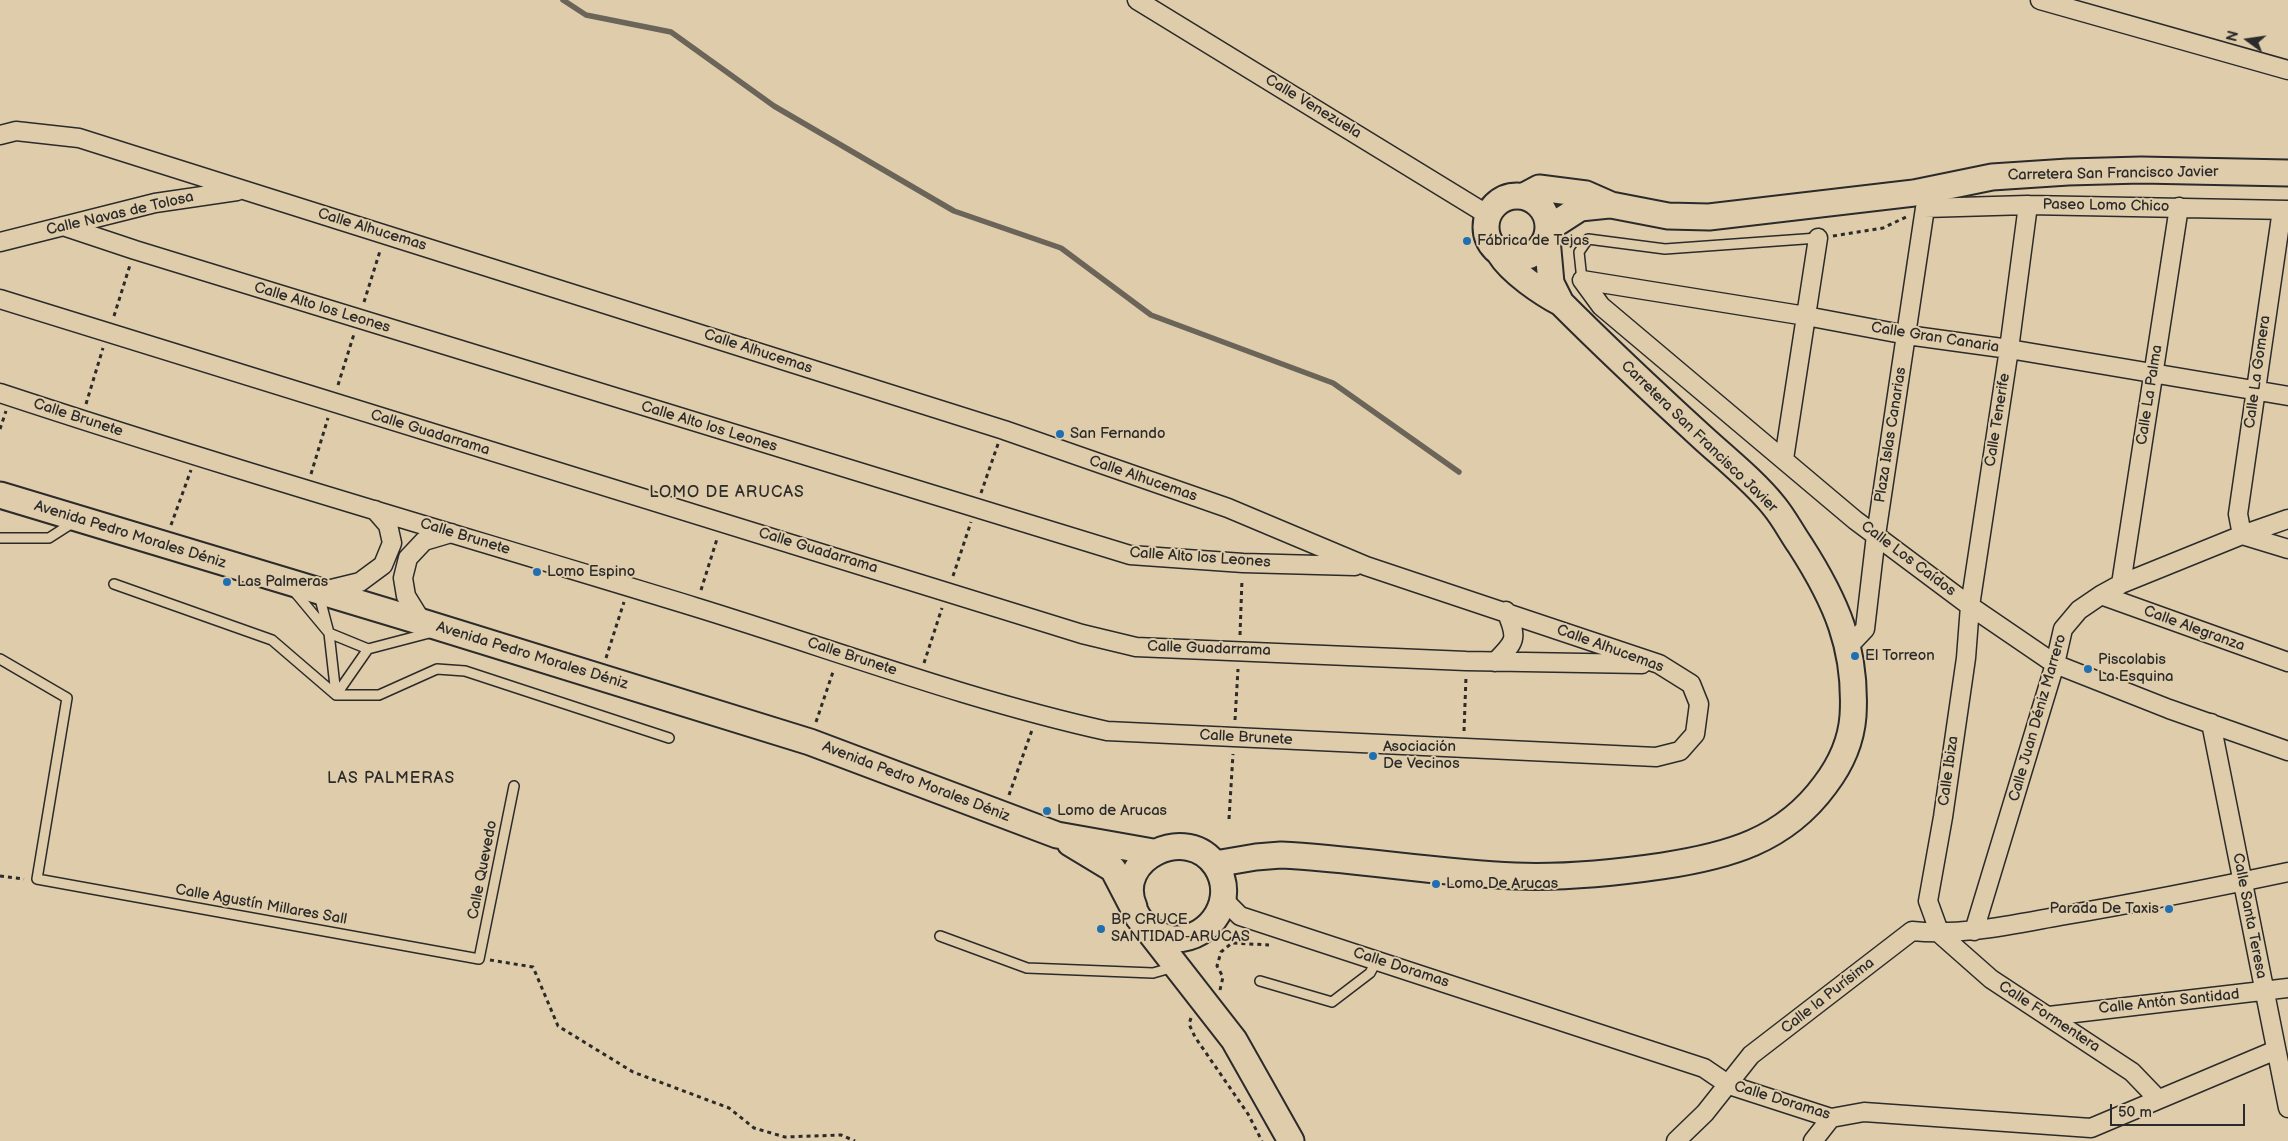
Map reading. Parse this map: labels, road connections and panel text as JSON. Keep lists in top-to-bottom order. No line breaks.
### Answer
{"streets":{"main road":["Carretera San Francisco Javier","Avenida Pedro Morales Déniz"],"street":["Calle Venezuela","Paseo Lomo Chico","Calle Navas de Tolosa","Calle Alhucemas","Calle Alto los Leones","Calle Gran Canaria","Calle La Gomera","Calle La Palma","Calle Brunete","Calle Tenerife","Calle Guadarrama","Plaza Islas Canarias","Calle Los Caídos","Calle Alegranza","Calle Juan Déniz Marrero","Calle Ibiza","Calle Santa Teresa","Calle Doramas","Calle la Purísima","Calle Antón Santidad","Calle Formentera"],"lane":["Calle Quevedo","Calle Agustín Millares Sall"]},"crossings":[["Calle Venezuela","Carretera San Francisco Javier"],["Carretera San Francisco Javier","Plaza Islas Canarias"],["Carretera San Francisco Javier","Calle Doramas"],["Paseo Lomo Chico","Calle La Gomera"],["Paseo Lomo Chico","Calle La Palma"],["Paseo Lomo Chico","Calle Tenerife"],["Paseo Lomo Chico","Plaza Islas Canarias"],["Calle Navas de Tolosa","Calle Alhucemas"],["Calle Navas de Tolosa","Calle Alto los Leones"],["Calle Alhucemas","Calle Alto los Leones"],["Calle Alhucemas","Calle Brunete"],["Calle Alhucemas","Calle Guadarrama"],["Calle Gran Canaria","Calle La Gomera"],["Calle Gran Canaria","Calle La Palma"],["Calle Gran Canaria","Calle Tenerife"],["Calle Gran Canaria","Plaza Islas Canarias"],["Calle Gran Canaria","Calle Los Caídos"],["Calle La Gomera","Calle Juan Déniz Marrero"],["Calle La Palma","Calle Juan Déniz Marrero"],["Calle Tenerife","Calle Los Caídos"],["Calle Tenerife","Calle Ibiza"],["Plaza Islas Canarias","Calle Los Caídos"],["Calle Los Caídos","Calle Juan Déniz Marrero"],["Calle Los Caídos","Calle Ibiza"],["Calle Los Caídos","Calle Santa Teresa"],["Calle Alegranza","Calle Juan Déniz Marrero"],["Calle Ibiza","Calle la Purísima"],["Calle Ibiza","Calle Formentera"],["Calle Quevedo","Calle Agustín Millares Sall"],["Calle Santa Teresa","Calle Doramas"],["Calle Santa Teresa","Calle Antón Santidad"],["Calle Doramas","Calle la Purísima"],["Calle Doramas","Calle Formentera"],["Calle la Purísima","Calle Formentera"],["Calle Antón Santidad","Calle Formentera"]],"districts":["LOMO DE ARUCAS","LAS PALMERAS"],"places":["Fábrica de Tejas","San Fernando","Lomo Espino","Las Palmeras","El Torreon","Piscolabis La Esquina","Asociación De Vecinos","Lomo de Arucas","Lomo De Arucas","Parada De Taxis","BP CRUCE SANTIDAD-ARUCAS"],"scale_bar":"50 m","north":"left"}
